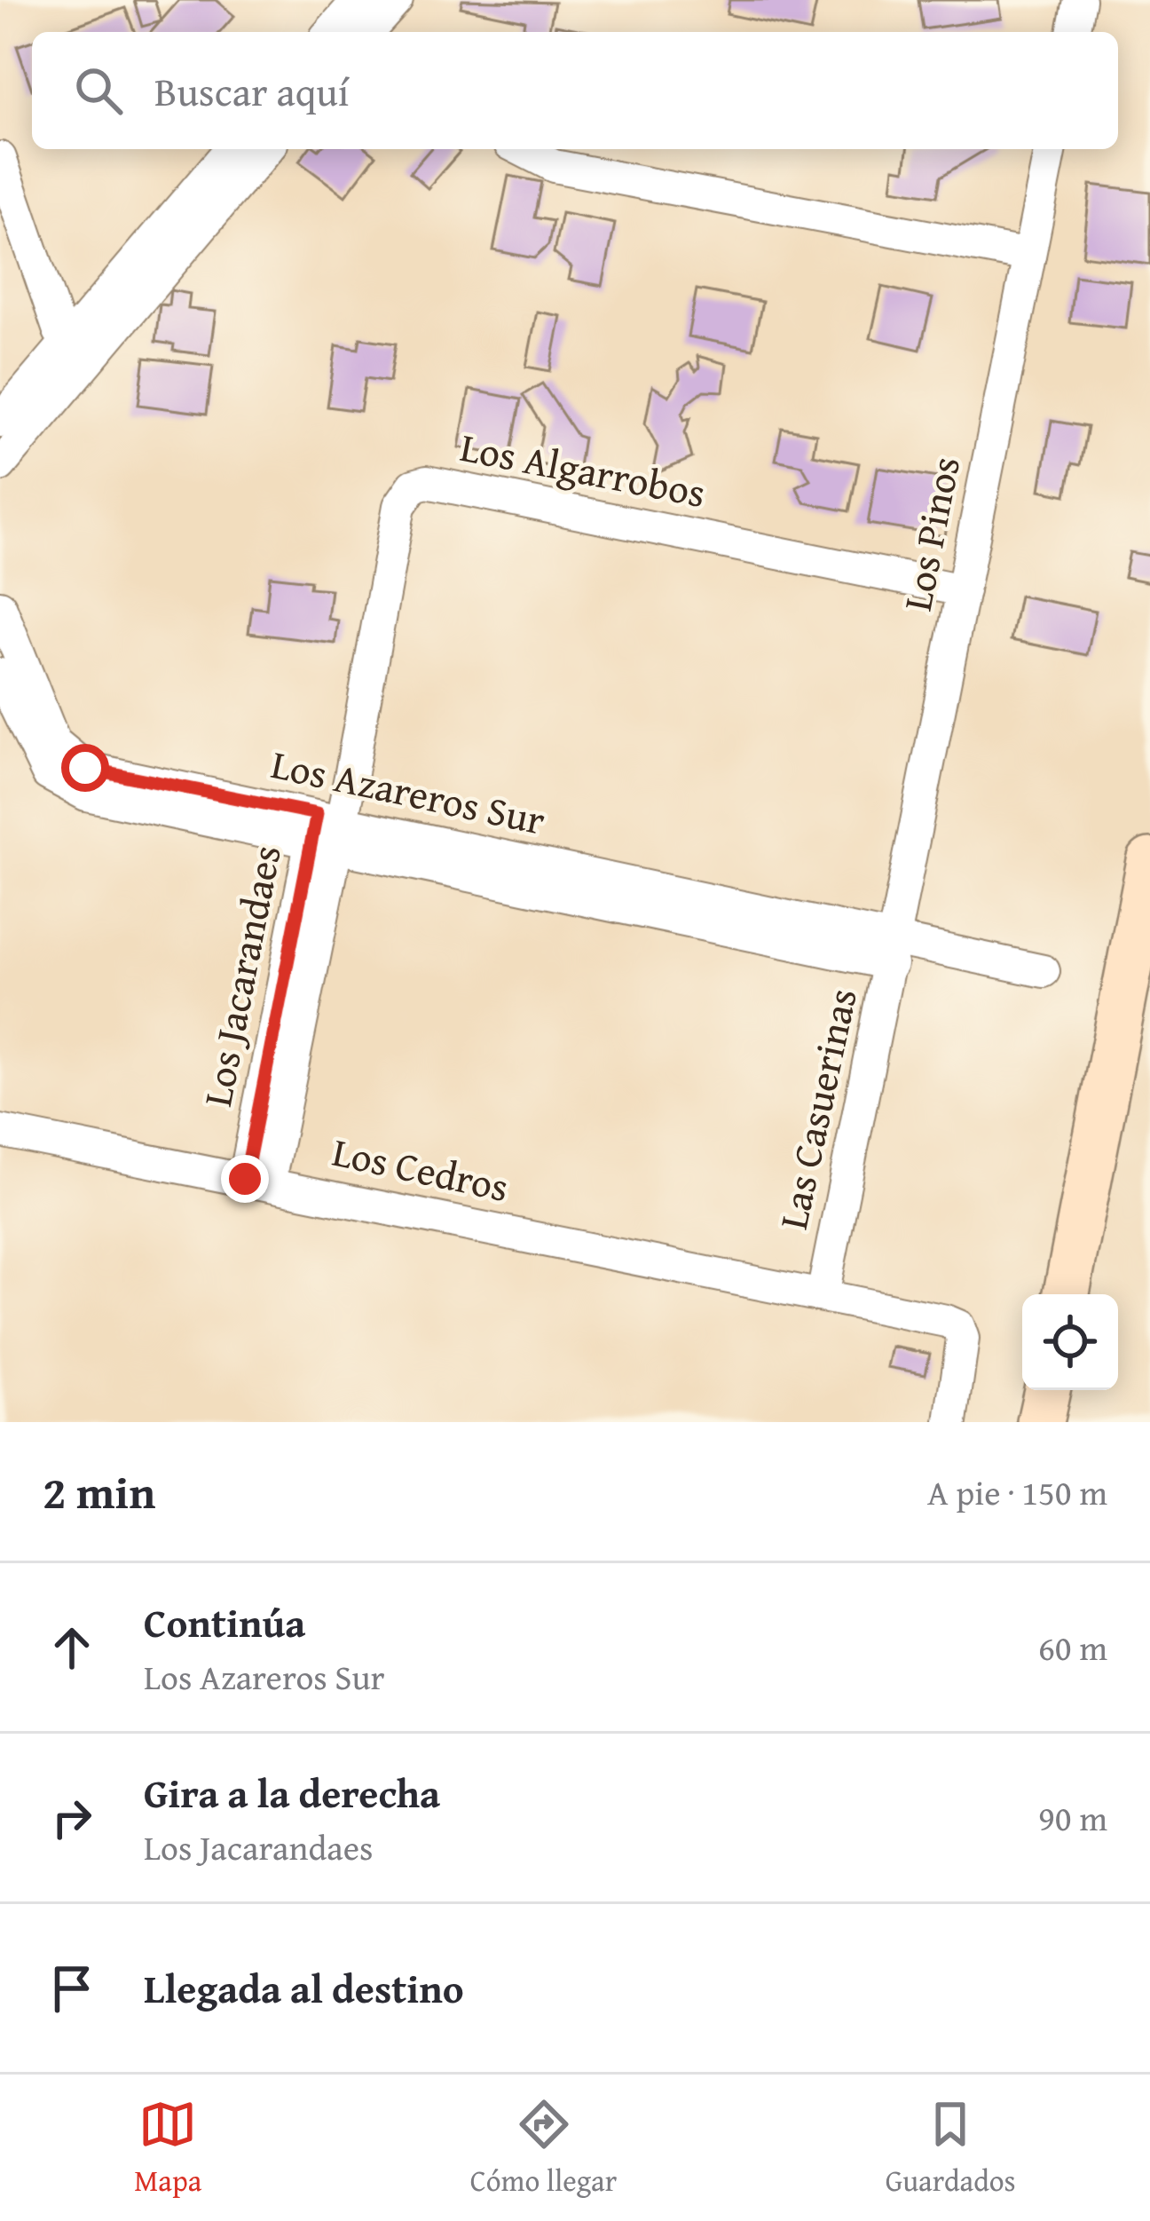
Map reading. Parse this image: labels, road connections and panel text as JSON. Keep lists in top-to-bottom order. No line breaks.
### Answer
{"streets":{"street":["Los Algarrobos","Los Pinos","Los Azareros Sur","Los Jacarandaes","Las Casuerinas","Los Cedros"]},"crossings":[["Los Algarrobos","Los Pinos"],["Los Algarrobos","Los Jacarandaes"],["Los Pinos","Los Azareros Sur"],["Los Pinos","Las Casuerinas"],["Los Azareros Sur","Los Jacarandaes"],["Los Azareros Sur","Las Casuerinas"],["Los Jacarandaes","Los Cedros"],["Las Casuerinas","Los Cedros"]],"page":{"search":"Buscar aquí","heading":["2 min","A pie · 150 m"],"list":[["Continúa","Los Azareros Sur","60 m"],["Gira a la derecha","Los Jacarandaes","90 m"],"Llegada al destino"],"nav":["Mapa","Cómo llegar","Guardados"]}}
